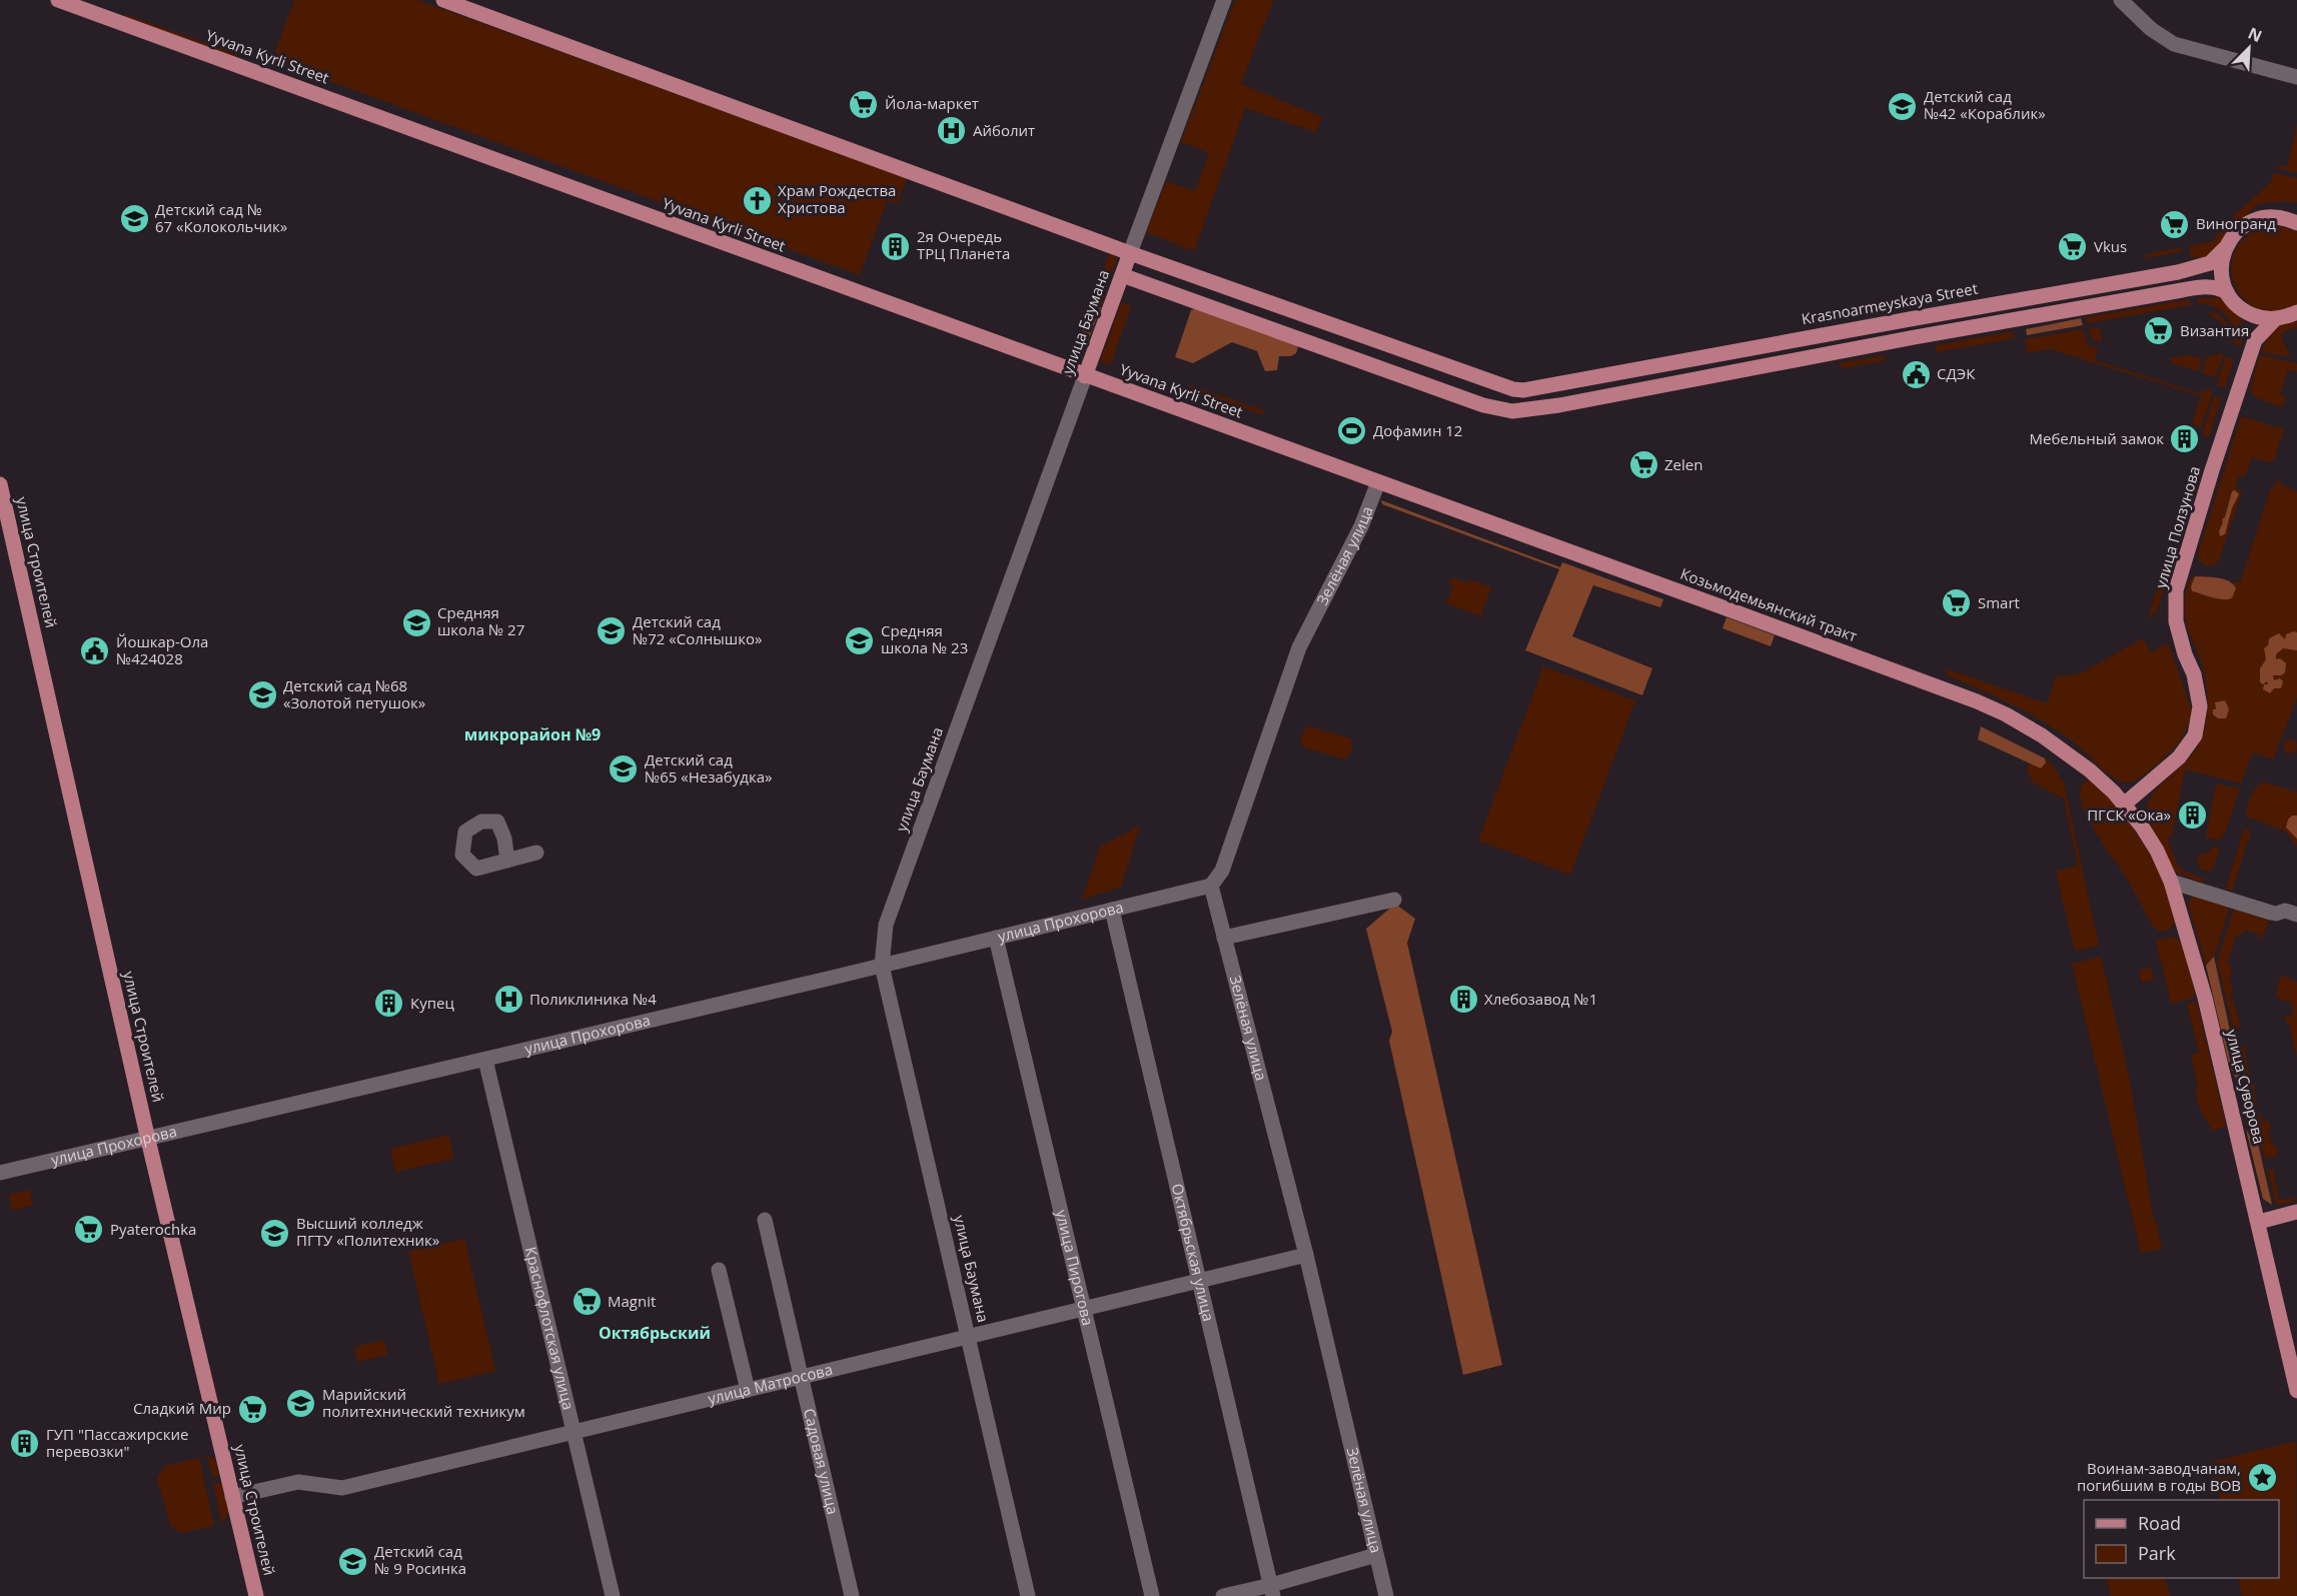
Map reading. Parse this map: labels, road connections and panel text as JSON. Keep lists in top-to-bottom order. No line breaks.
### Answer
{"streets":{"main road":["Yyvana Kyrli Street","Krasnoarmeyskaya Street","улица Баумана","улица Ползунова","улица Строителей","Козьмодемьянский тракт","улица Суворова"],"street":["Зелёная улица","улица Прохорова","Октябрьская улица","улица Пирогова","Краснофлотская улица","улица Матросова","Садовая улица"]},"crossings":[["Yyvana Kyrli Street","улица Баумана"],["Yyvana Kyrli Street","Зелёная улица"],["Yyvana Kyrli Street","Козьмодемьянский тракт"],["улица Баумана","улица Прохорова"],["улица Баумана","улица Матросова"],["улица Ползунова","Козьмодемьянский тракт"],["улица Ползунова","улица Суворова"],["Зелёная улица","Козьмодемьянский тракт"],["Зелёная улица","улица Прохорова"],["Зелёная улица","улица Матросова"],["улица Строителей","улица Прохорова"],["улица Строителей","улица Матросова"],["Козьмодемьянский тракт","улица Суворова"],["улица Прохорова","Октябрьская улица"],["улица Прохорова","улица Пирогова"],["улица Прохорова","Краснофлотская улица"],["Октябрьская улица","улица Матросова"],["улица Пирогова","улица Матросова"],["Краснофлотская улица","улица Матросова"],["улица Матросова","Садовая улица"]],"districts":["микрорайон №9","Октябрьский"],"places":{"supermarket":["Йола-маркет","Виногранд","Vkus","Византия","Zelen","Smart","Pyaterochka","Magnit","Сладкий Мир"],"school or university":["Детский сад №42 «Кораблик»","Детский сад № 67 «Колокольчик»","Средняя школа № 27","Детский сад №72 «Солнышко»","Средняя школа № 23","Детский сад №68 «Золотой петушок»","Детский сад №65 «Незабудка»","Высший колледж ПГТУ «Политехник»","Марийский политехнический техникум","Детский сад № 9 Росинка"],"hospital":["Айболит","Поликлиника №4"],"church":["Храм Рождества Христова"],"building":["2я Очередь ТРЦ Планета","Мебельный замок","ПГСК «Ока»","Хлебозавод №1","Купец","ГУП \"Пассажирские перевозки\""],"public building":["СДЭК","Йошкар-Ола №424028"],"sports":["Дофамин 12"],"place":["Воинам-заводчанам, погибшим в годы ВОВ"]},"legend":["Road","Park"],"north":"top right"}
